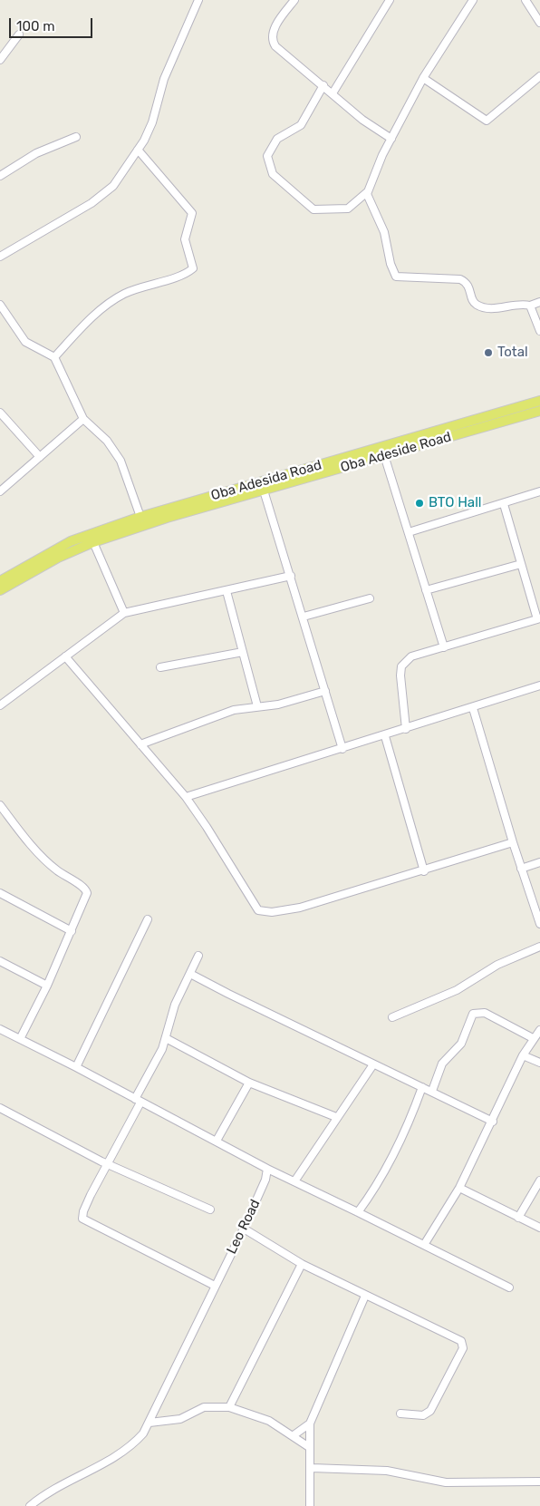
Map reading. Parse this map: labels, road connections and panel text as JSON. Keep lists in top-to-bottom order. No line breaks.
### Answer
{"streets":{"main road":["Oba Adeside Road","Oba Adesida Road"],"street":["Leo Road"]},"crossings":[["Oba Adeside Road","Oba Adesida Road"]],"places":["Total","BTO Hall"],"scale_bar":"100 m"}
